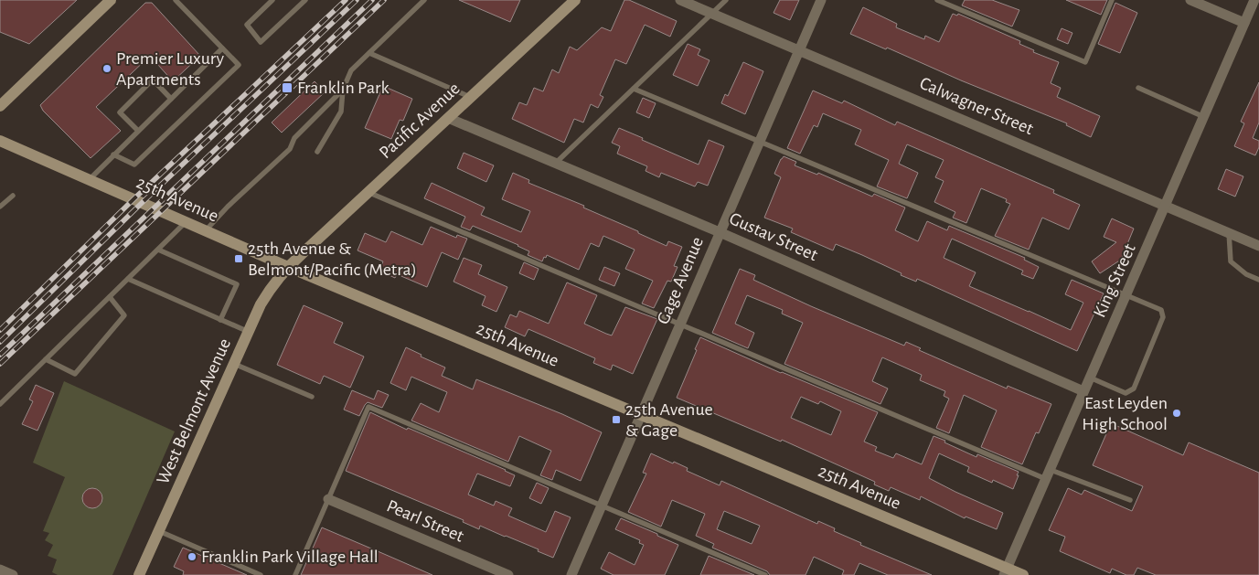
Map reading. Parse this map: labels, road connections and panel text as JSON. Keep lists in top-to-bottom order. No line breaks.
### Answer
{"streets":{"street":["Calwagner Street","Pacific Avenue","25th Avenue","Gustav Street","Gage Avenue","King Street","West Belmont Avenue","Pearl Street"]},"crossings":[["Calwagner Street","Gage Avenue"],["Calwagner Street","King Street"],["Pacific Avenue","25th Avenue"],["Pacific Avenue","Gustav Street"],["Pacific Avenue","West Belmont Avenue"],["25th Avenue","Gage Avenue"],["25th Avenue","King Street"],["25th Avenue","West Belmont Avenue"],["Gustav Street","Gage Avenue"],["Gustav Street","King Street"]],"places":{"other":["Premier Luxury Apartments","East Leyden High School","Franklin Park Village Hall"],"transit":["Franklin Park","25th Avenue & Belmont/Pacific (Metra)","25th Avenue & Gage"]}}
